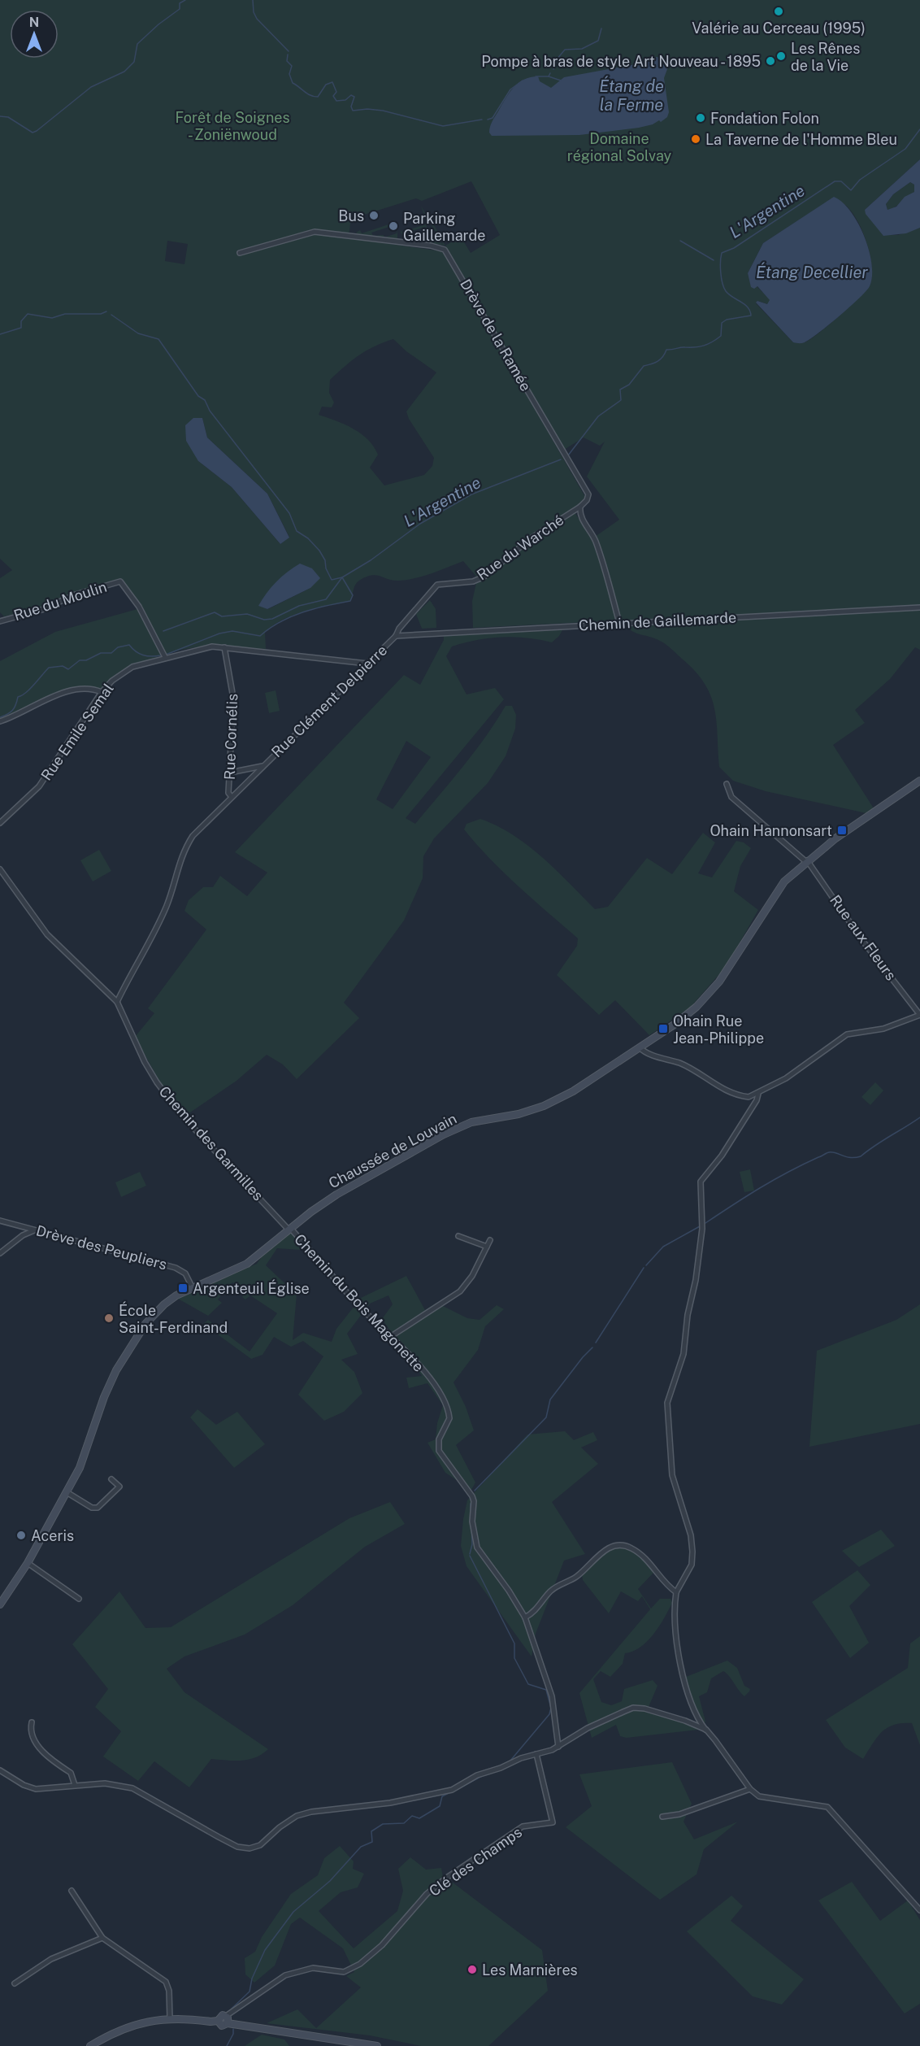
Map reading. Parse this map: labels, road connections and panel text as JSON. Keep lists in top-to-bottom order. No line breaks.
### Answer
{"streets":{"main road":["Chaussée de Louvain"],"street":["Drève de la Ramée","Rue du Warché","Rue du Moulin","Chemin de Gaillemarde","Rue Clément Delpierre","Rue Emile Semal","Rue Cornélis","Rue aux Fleurs","Chemin des Garmilles","Drève des Peupliers","Chemin du Bois Magonette","Clé des Champs"]},"crossings":[["Drève de la Ramée","Rue du Warché"],["Rue du Warché","Chemin de Gaillemarde"],["Rue du Warché","Rue Clément Delpierre"],["Rue du Moulin","Rue Emile Semal"],["Chemin de Gaillemarde","Rue Clément Delpierre"],["Rue Clément Delpierre","Rue Emile Semal"],["Rue Clément Delpierre","Rue Cornélis"],["Rue Clément Delpierre","Chemin des Garmilles"],["Rue Emile Semal","Rue Cornélis"],["Rue aux Fleurs","Chaussée de Louvain"],["Chemin des Garmilles","Chaussée de Louvain"],["Chemin des Garmilles","Chemin du Bois Magonette"],["Chaussée de Louvain","Drève des Peupliers"],["Chaussée de Louvain","Chemin du Bois Magonette"]],"water":["Étang de la Ferme","L'Argentine","Étang Decellier"],"parks":["Forêt de Soignes - Zoniënwoud","Domaine régional Solvay"],"places":{"other":["Valérie au Cerceau (1995)","Les Rênes de la Vie","Pompe à bras de style Art Nouveau - 1895","Fondation Folon","La Taverne de l'Homme Bleu","Bus","Parking Gaillemarde","École Saint-Ferdinand","Aceris","Les Marnières"],"transit":["Ohain Hannonsart","Ohain Rue Jean-Philippe","Argenteuil Église"]},"north":"top"}
